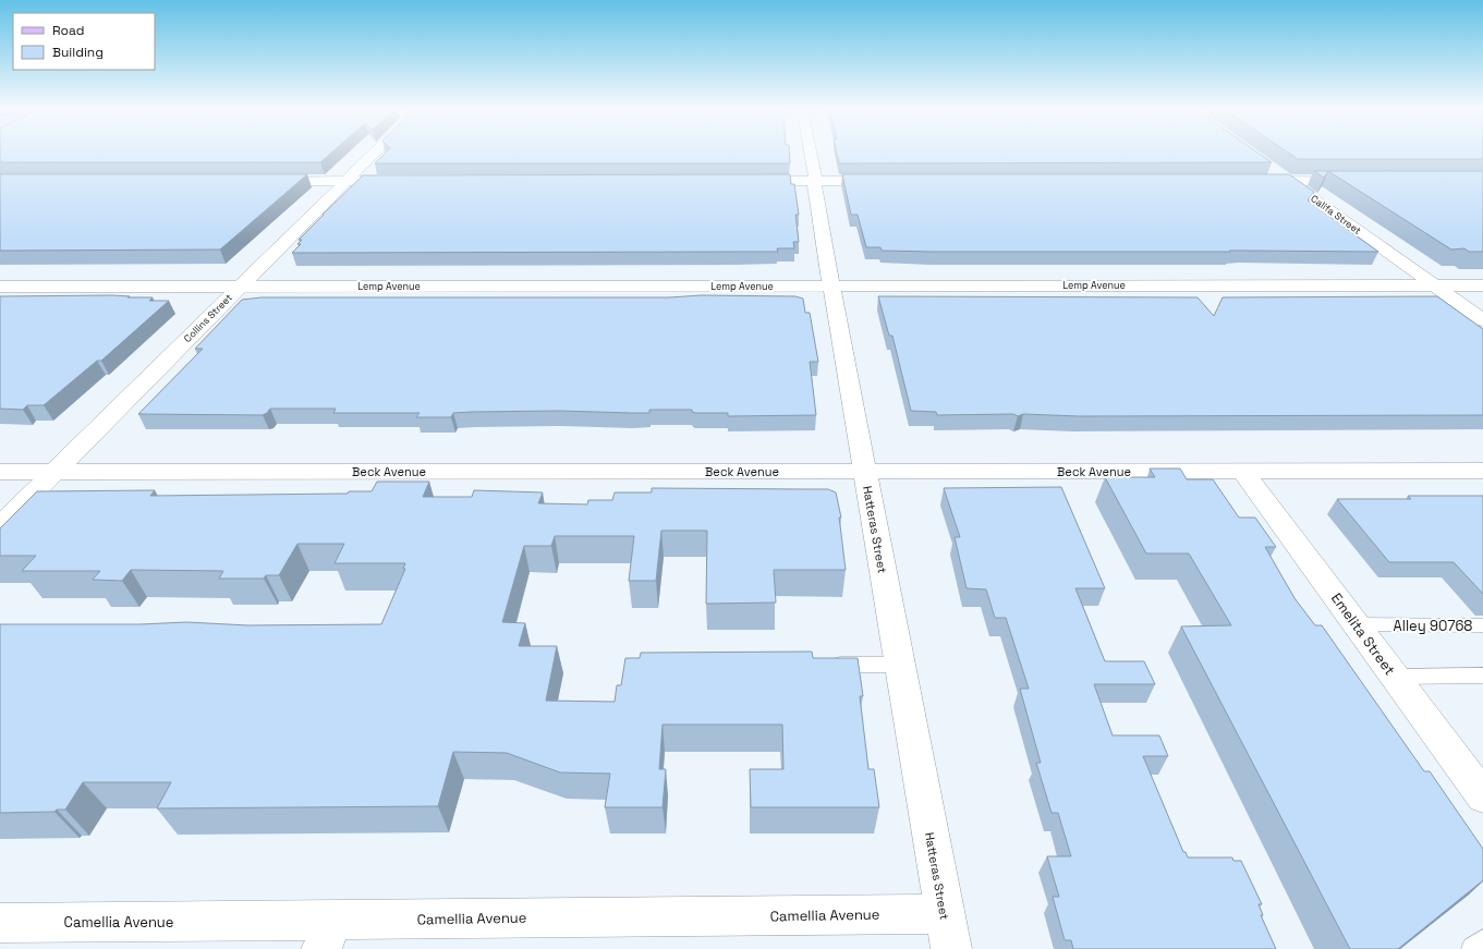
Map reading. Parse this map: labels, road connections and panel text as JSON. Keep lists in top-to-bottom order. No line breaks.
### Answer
{"streets":{"street":["Califa Street","Lemp Avenue","Collins Street","Beck Avenue","Hatteras Street","Emelita Street","Camellia Avenue"],"lane":["Alley 90768"]},"crossings":[["Califa Street","Lemp Avenue"],["Lemp Avenue","Collins Street"],["Lemp Avenue","Hatteras Street"],["Collins Street","Beck Avenue"],["Beck Avenue","Hatteras Street"],["Beck Avenue","Emelita Street"],["Hatteras Street","Camellia Avenue"],["Alley 90768","Emelita Street"]],"legend":["Road","Building"]}
